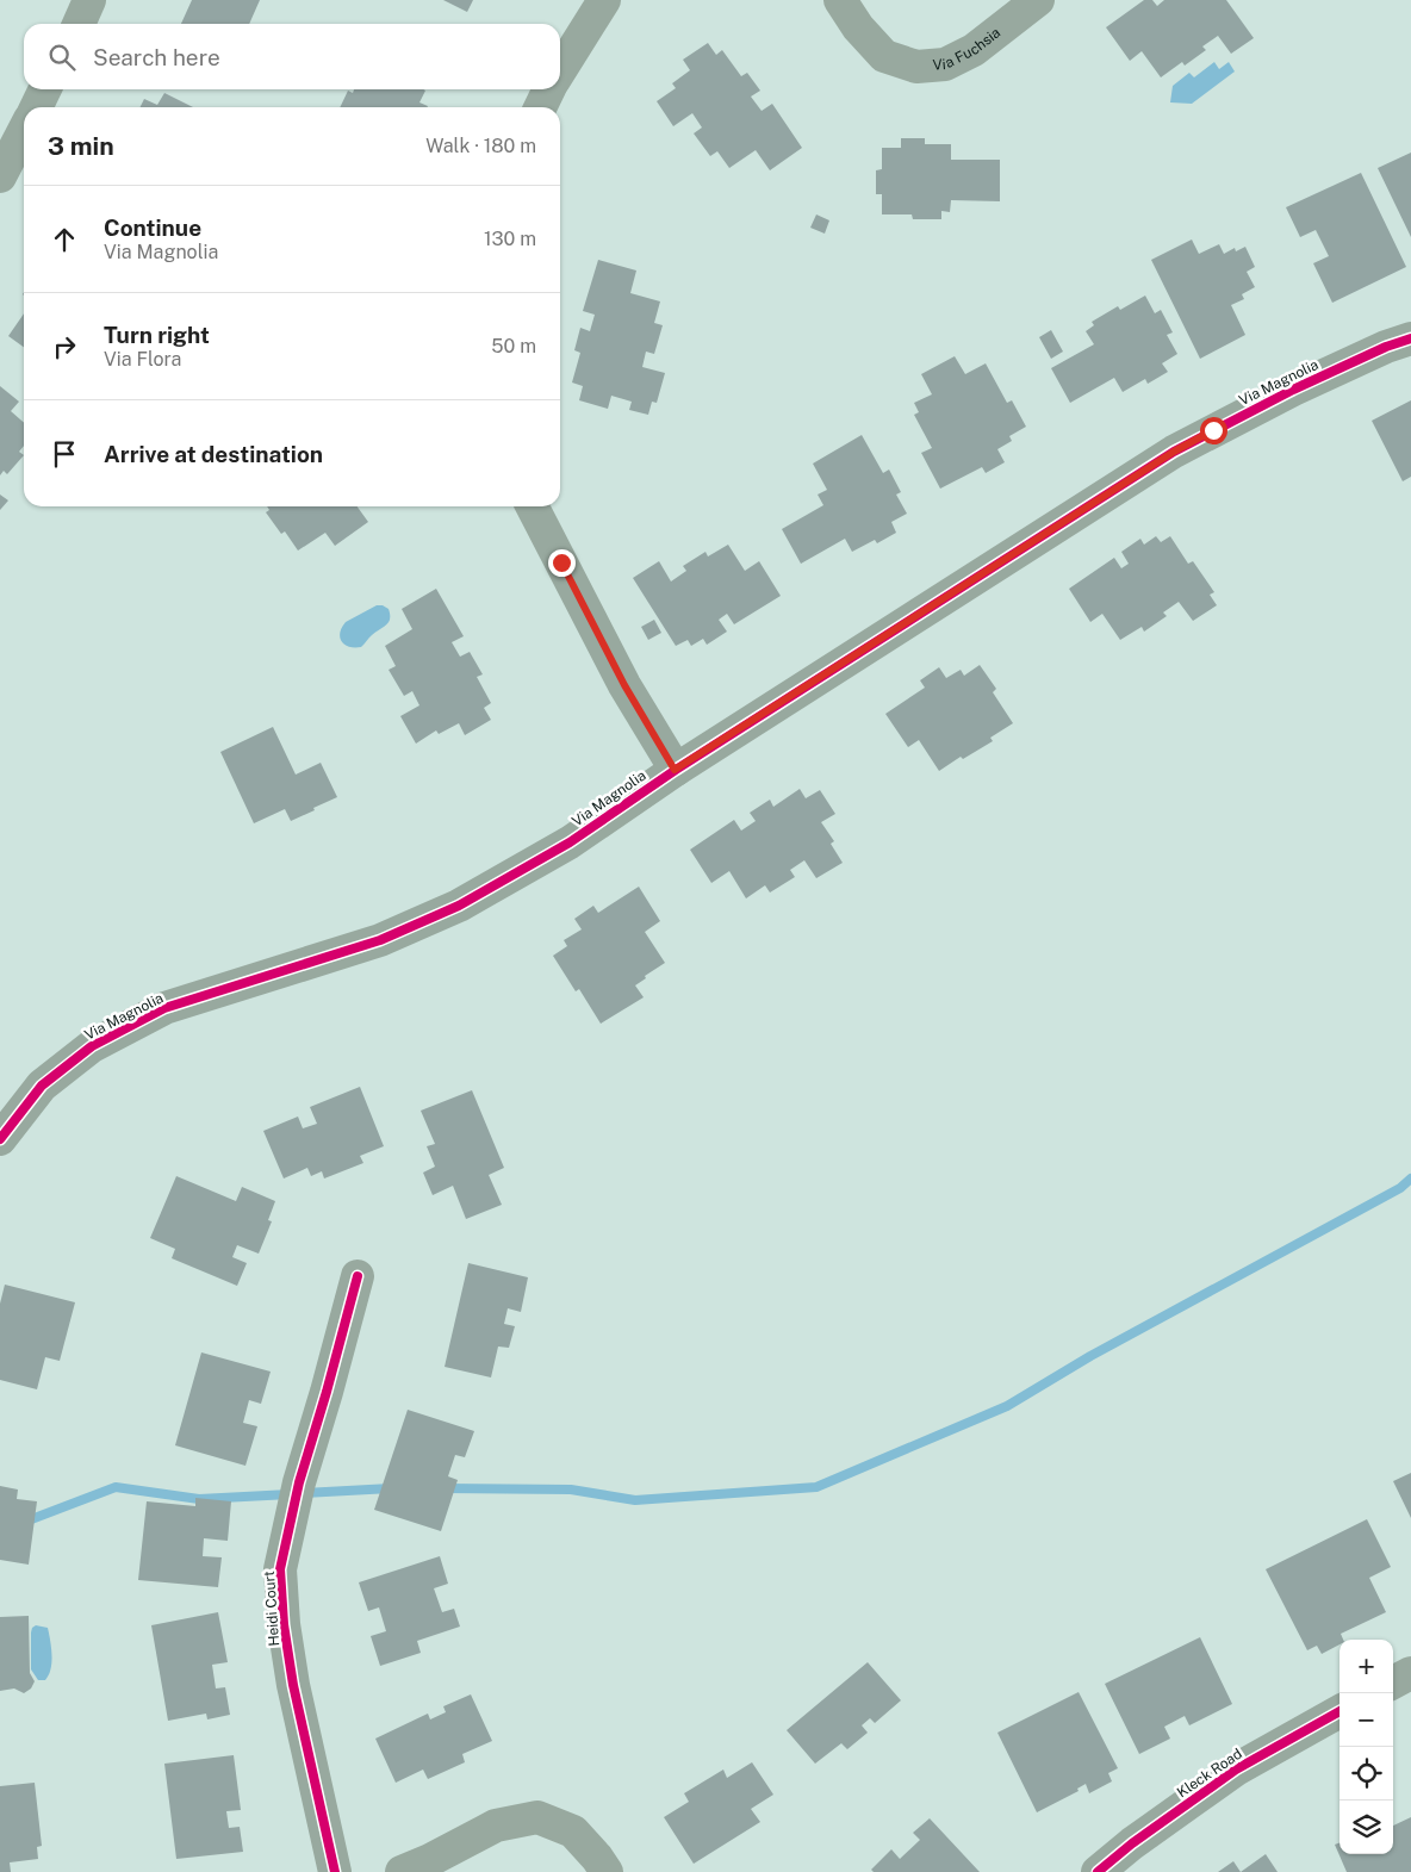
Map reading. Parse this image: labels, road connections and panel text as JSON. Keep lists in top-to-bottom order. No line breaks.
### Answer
{"streets":{"street":["Via Fuchsia","Via Magnolia","Heidi Court","Kleck Road"]},"page":{"search":"Search here","heading":["3 min","Walk · 180 m"],"list":[["Continue","Via Magnolia","130 m"],["Turn right","Via Flora","50 m"],"Arrive at destination"],"map_buttons":["+","−"]}}
